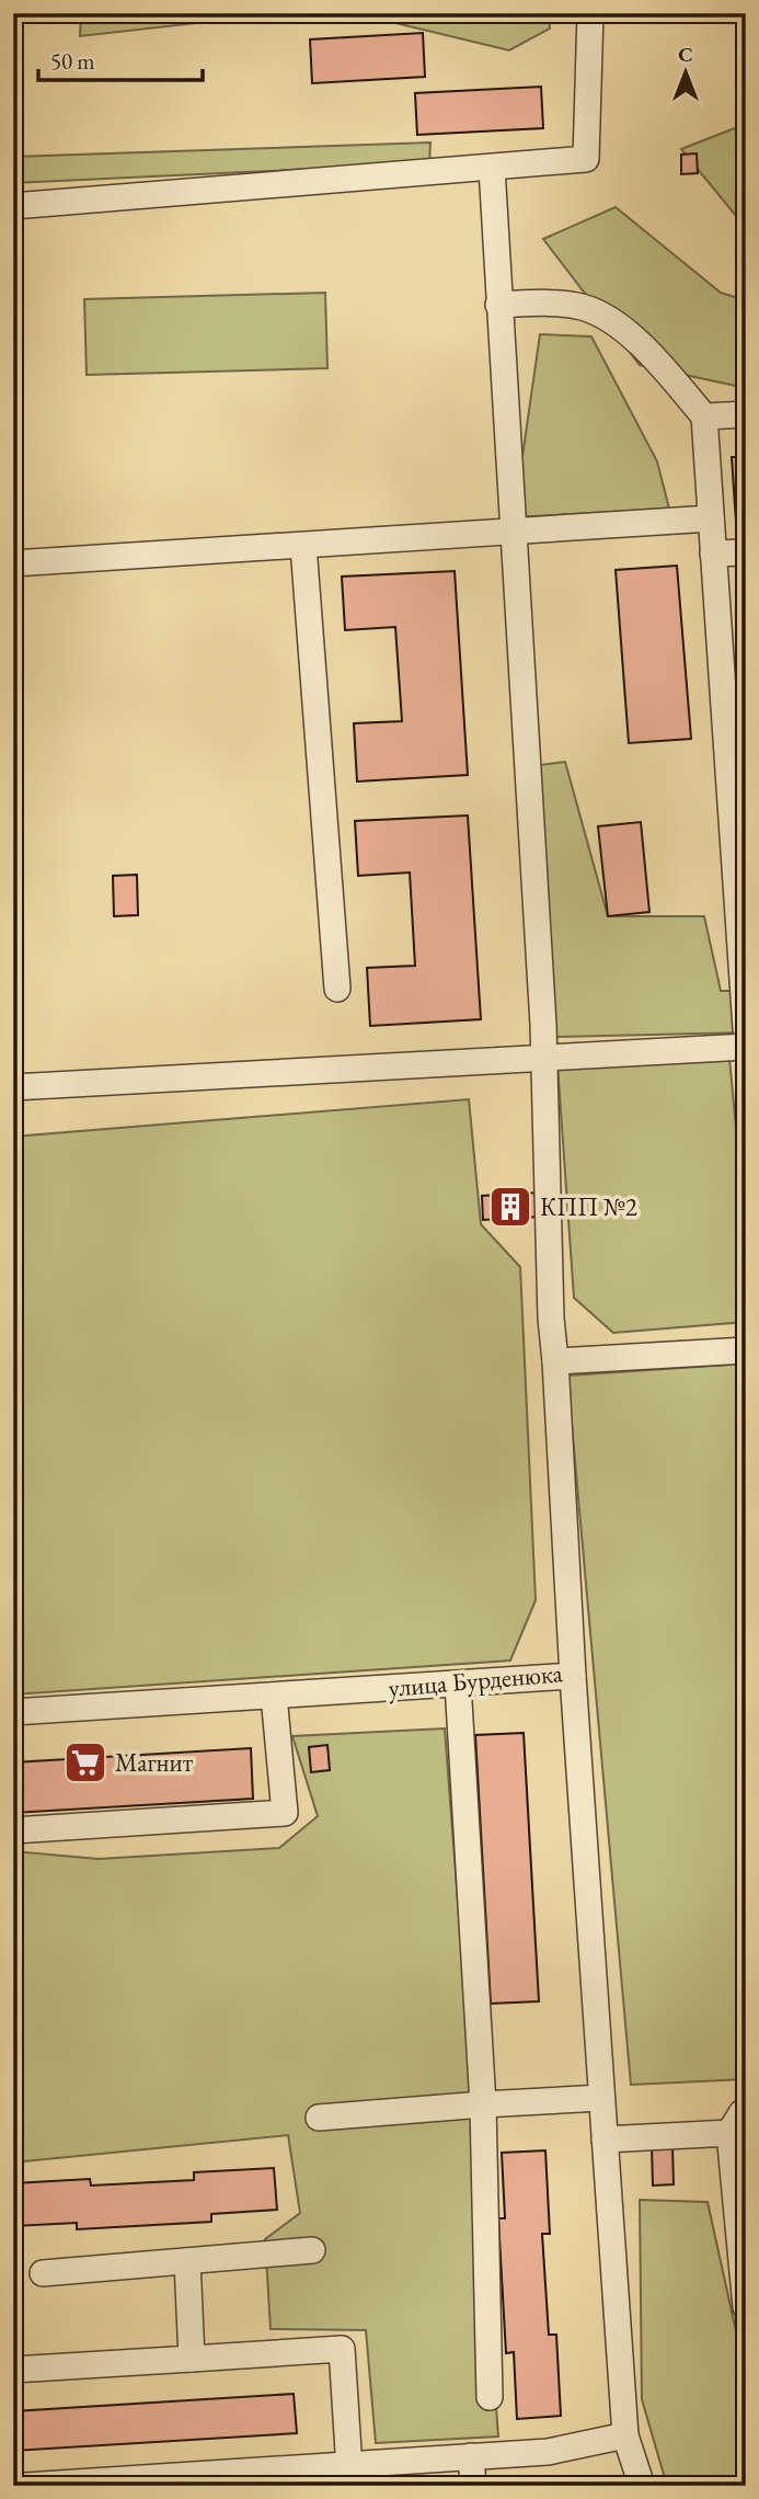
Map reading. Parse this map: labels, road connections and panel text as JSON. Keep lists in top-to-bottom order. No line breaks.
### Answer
{"streets":{"street":["улица Бурденюка"]},"places":{"building":["КПП №2"],"supermarket":["Магнит"]},"scale_bar":"50 m","north":"top"}
